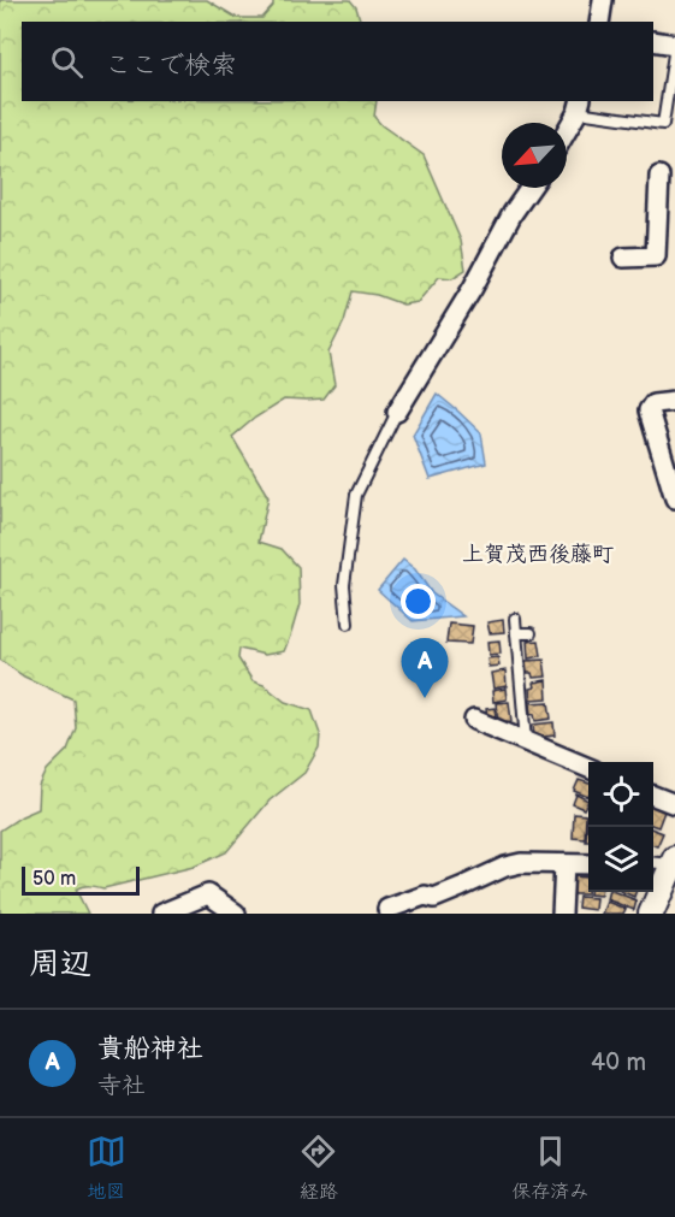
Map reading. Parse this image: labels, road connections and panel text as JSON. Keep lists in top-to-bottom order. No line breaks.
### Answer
{"districts":["上賀茂西後藤町"],"scale_bar":"50 m","north":"bottom left","page":{"search":"ここで検索","pins":"A","scale":"50 m","heading":"周辺","list":[{"mark":"A","name":"貴船神社","note":"寺社","value":"40 m"}],"nav":["地図","経路","保存済み"]}}
